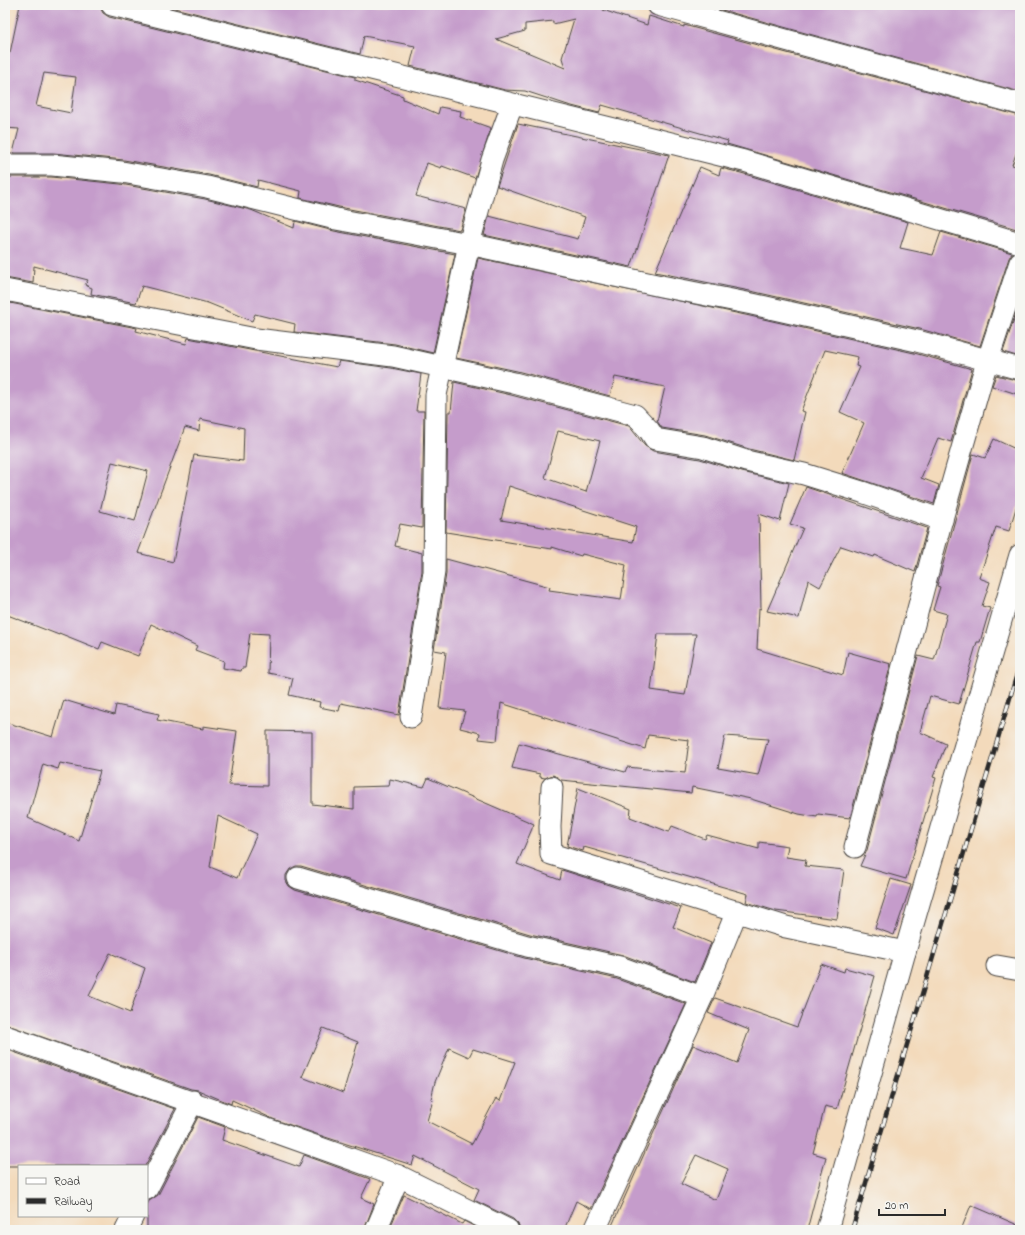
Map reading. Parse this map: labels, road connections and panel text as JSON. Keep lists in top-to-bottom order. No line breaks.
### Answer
{"legend":["Road","Railway"],"scale_bar":"20 m"}
